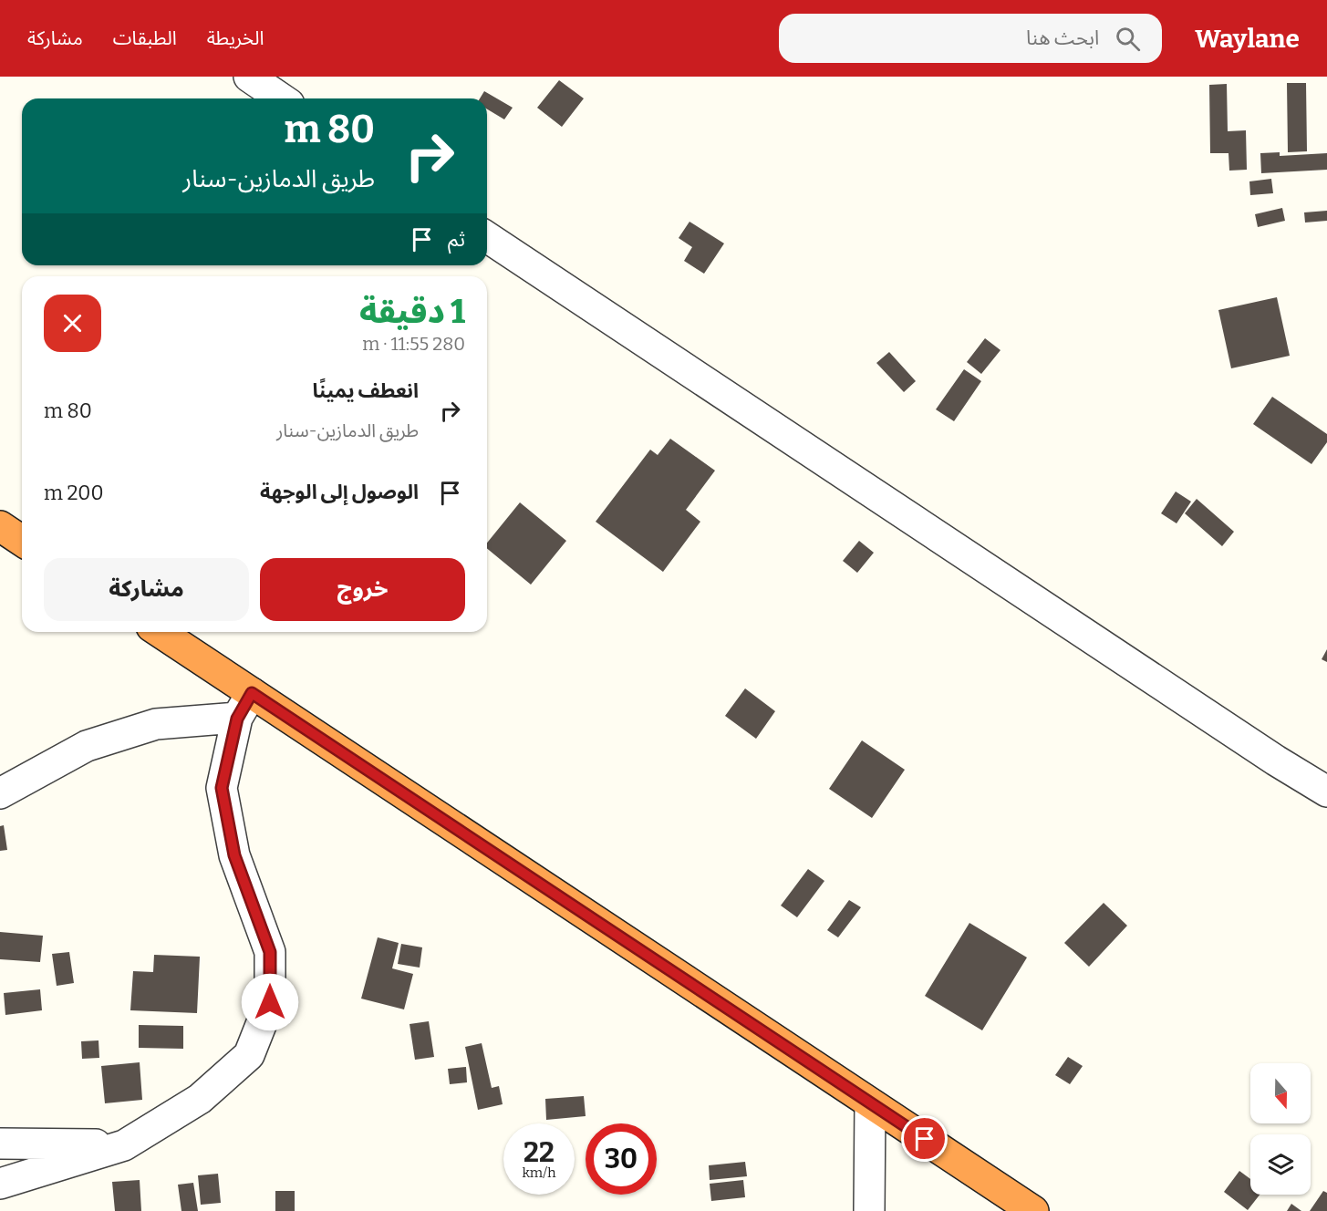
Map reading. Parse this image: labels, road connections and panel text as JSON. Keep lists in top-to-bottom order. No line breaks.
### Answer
{"north":"bottom","page":{"header":"Waylane","search":"ابحث هنا","nav":["الخريطة","الطبقات","مشاركة"],"turn":["80 m","طريق الدمازين-سنار"],"then":"ثم","heading":["1 دقيقة","280 m · 11:55"],"list":[{"name":"انعطف يمينًا","note":"طريق الدمازين-سنار","value":"80 m"},{"name":"الوصول إلى الوجهة","value":"200 m"}],"buttons":["خروج","مشاركة"],"speed":"22 km/h","limit":"30"}}
